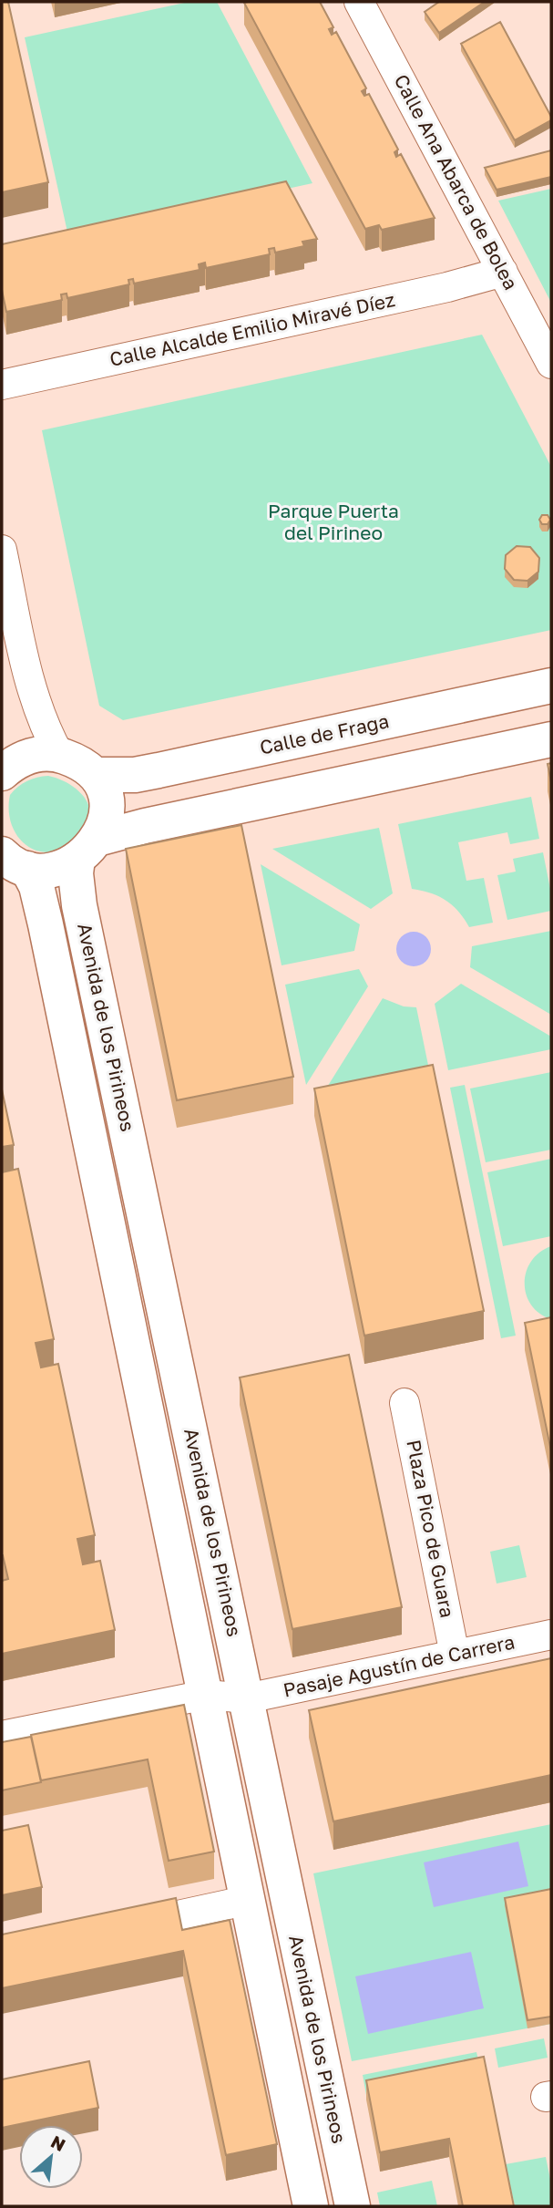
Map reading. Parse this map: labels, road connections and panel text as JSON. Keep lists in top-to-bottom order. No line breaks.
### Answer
{"streets":{"street":["Calle Ana Abarca de Bolea","Calle Alcalde Emilio Miravé Díez","Calle de Fraga","Avenida de los Pirineos","Plaza Pico de Guara","Pasaje Agustín de Carrera"]},"crossings":[["Calle Ana Abarca de Bolea","Calle Alcalde Emilio Miravé Díez"],["Calle de Fraga","Avenida de los Pirineos"],["Avenida de los Pirineos","Pasaje Agustín de Carrera"],["Plaza Pico de Guara","Pasaje Agustín de Carrera"]],"parks":["Parque Puerta del Pirineo"],"north":"top right"}
